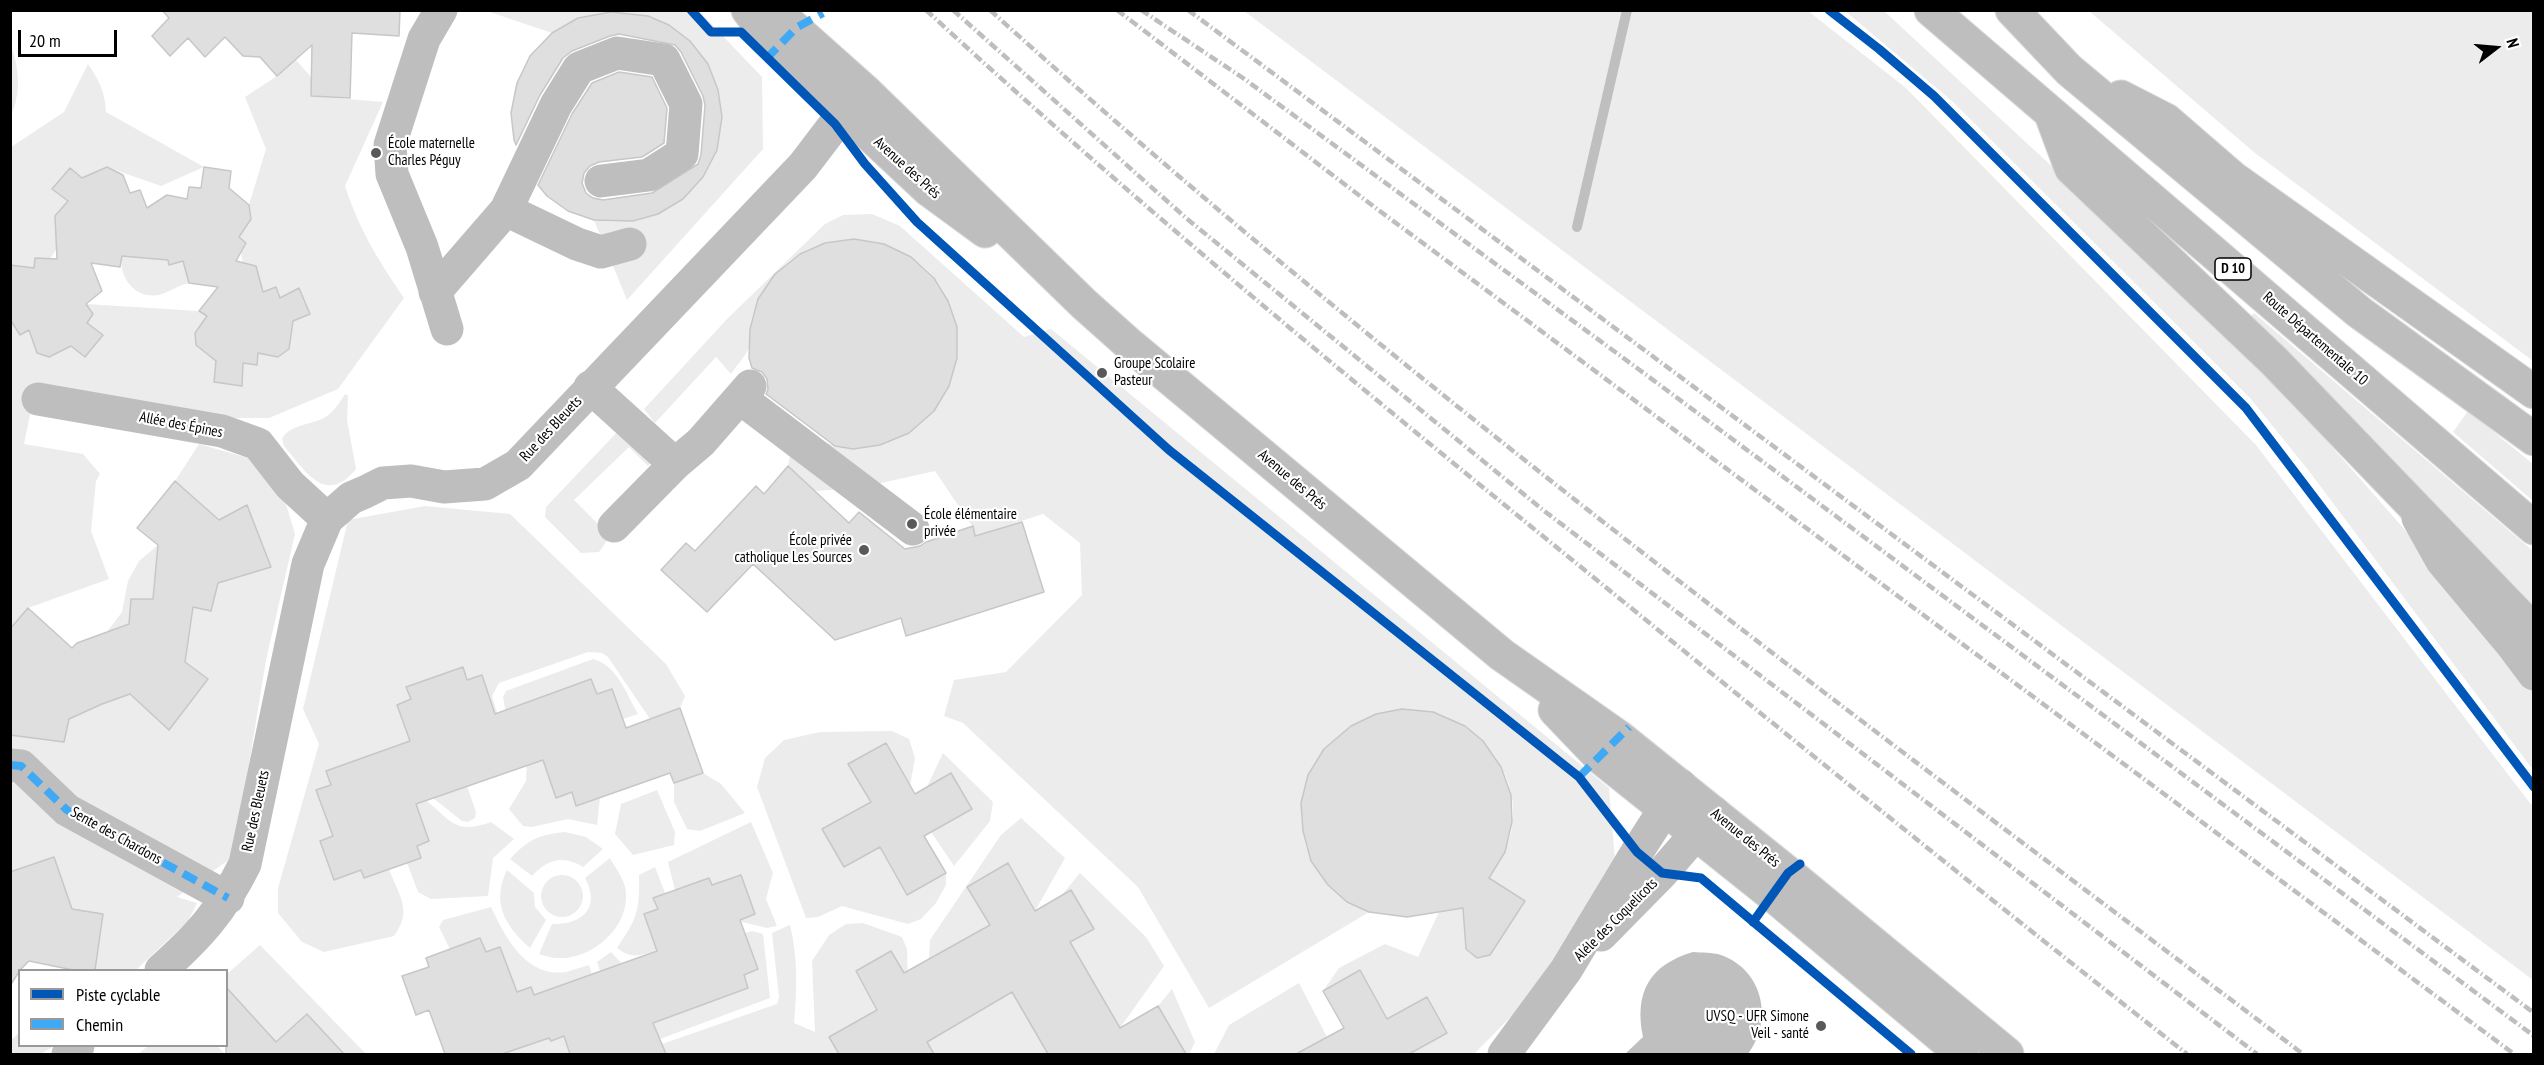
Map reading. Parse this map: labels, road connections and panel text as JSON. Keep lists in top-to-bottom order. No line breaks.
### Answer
{"streets":{"main road":["Avenue des Prés","D 10","Route Départementale 10","Allée des Épines","Rue des Bleuets","Sente des Chardons","Aléle des Coquelicots"]},"crossings":[["Avenue des Prés","Rue des Bleuets"],["Avenue des Prés","Aléle des Coquelicots"],["D 10","Route Départementale 10"],["Allée des Épines","Rue des Bleuets"],["Rue des Bleuets","Sente des Chardons"]],"places":["École maternelle Charles Péguy","Groupe Scolaire Pasteur","École élémentaire privée","École privée catholique Les Sources","UVSQ - UFR Simone Veil - santé"],"legend":["Piste cyclable","Chemin"],"scale_bar":"20 m","north":"right"}
